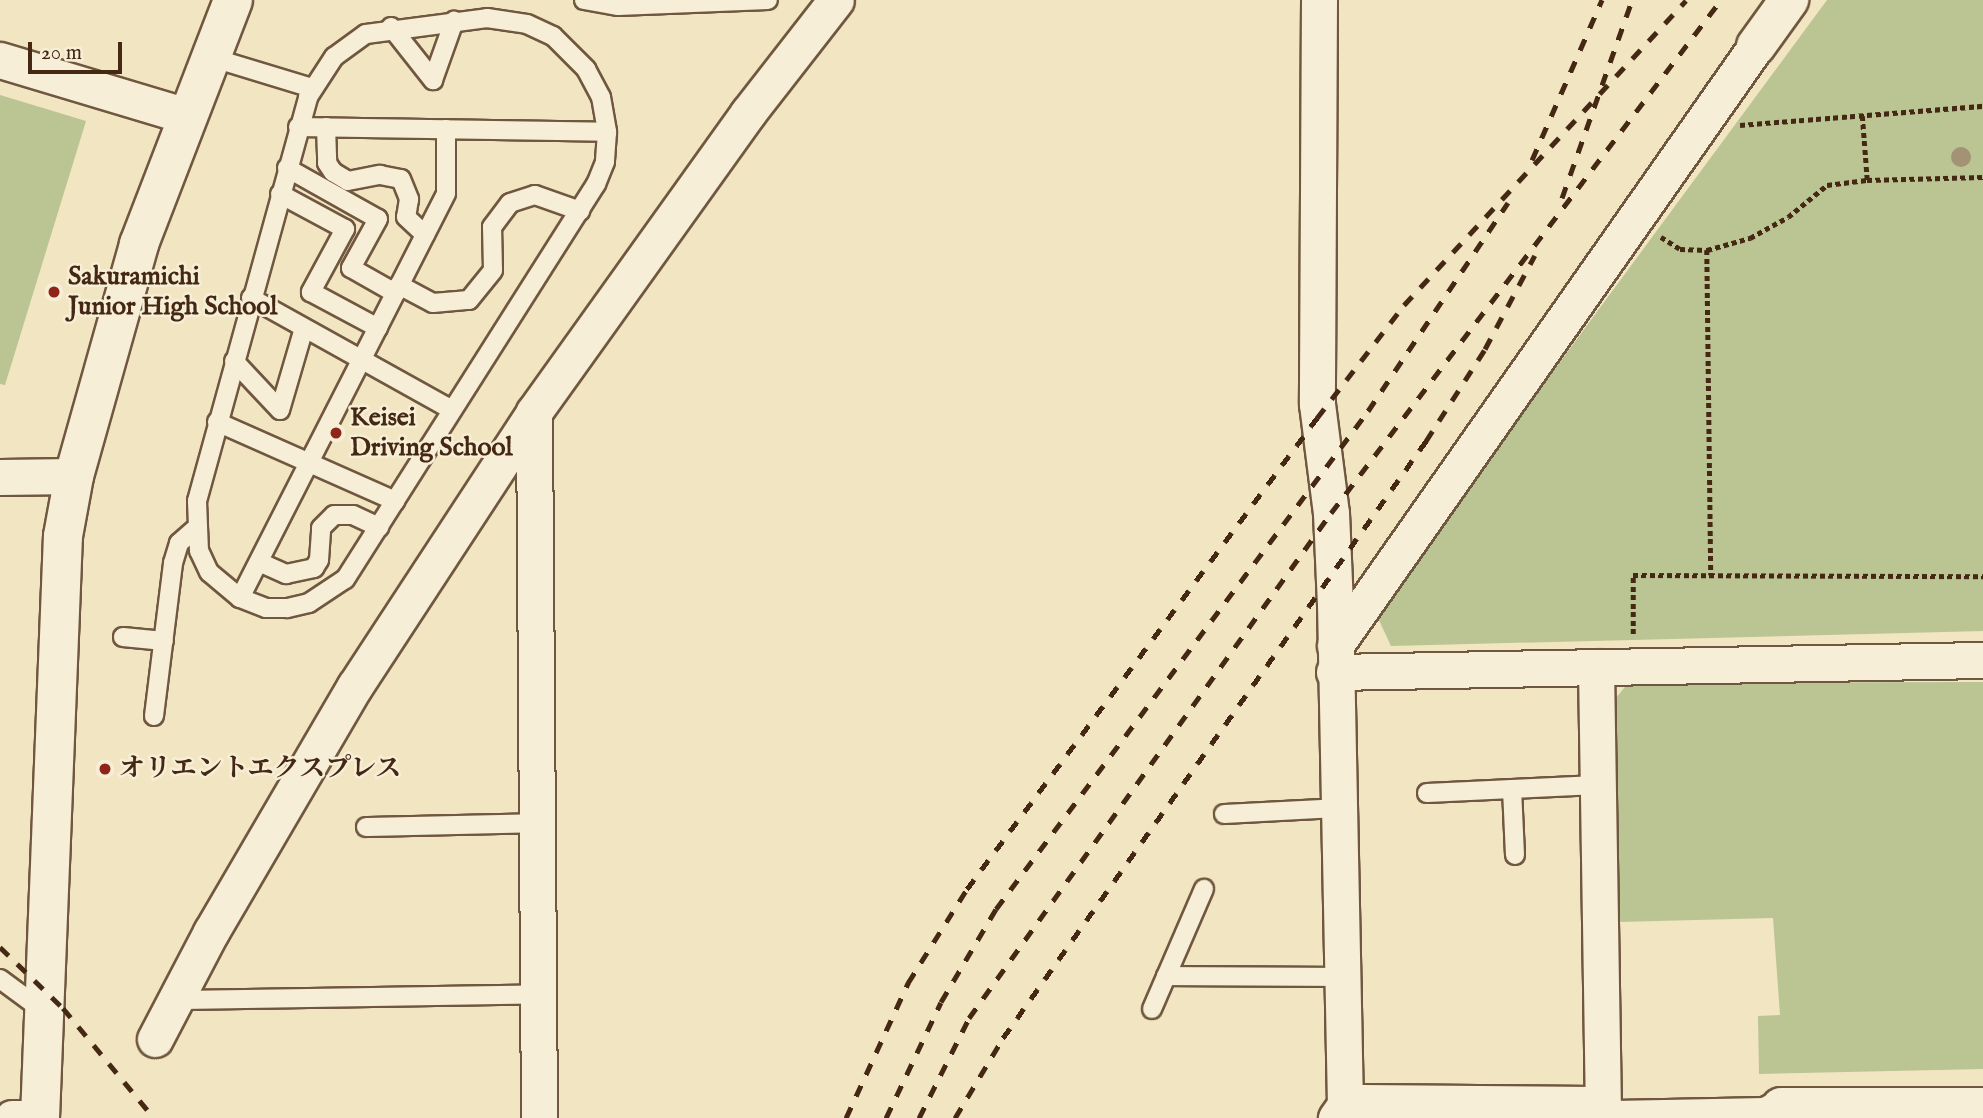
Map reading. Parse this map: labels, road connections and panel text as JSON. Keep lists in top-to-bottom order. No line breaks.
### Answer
{"places":["Sakuramichi Junior High School","Keisei Driving School","オリエントエクスプレス"],"scale_bar":"20 m"}
